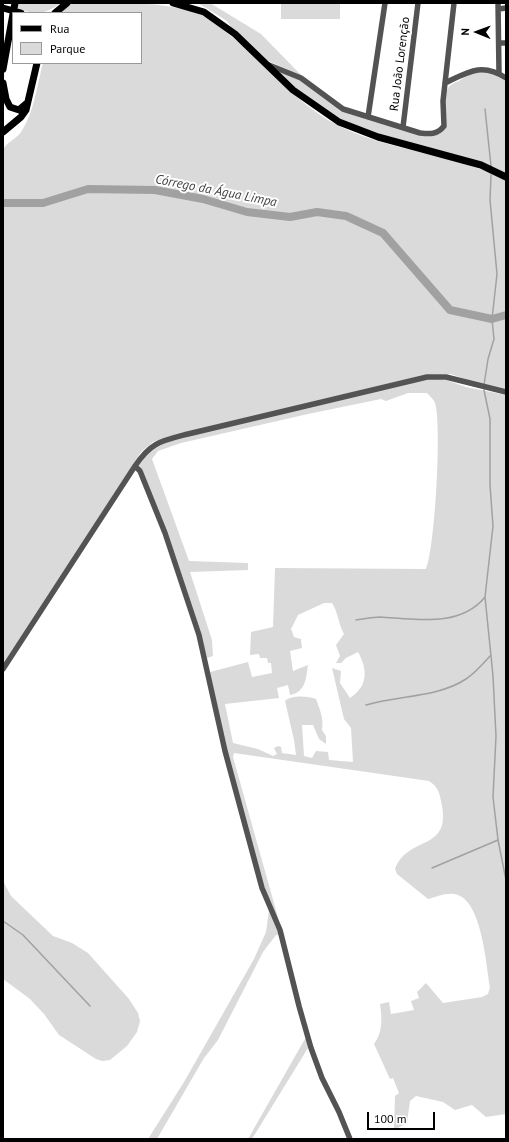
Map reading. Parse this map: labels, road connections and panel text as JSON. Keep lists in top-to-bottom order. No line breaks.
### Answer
{"streets":{"street":["Rua João Lorenção"]},"water":["Córrego da Água Limpa"],"legend":["Rua","Parque"],"scale_bar":"100 m","north":"left"}
